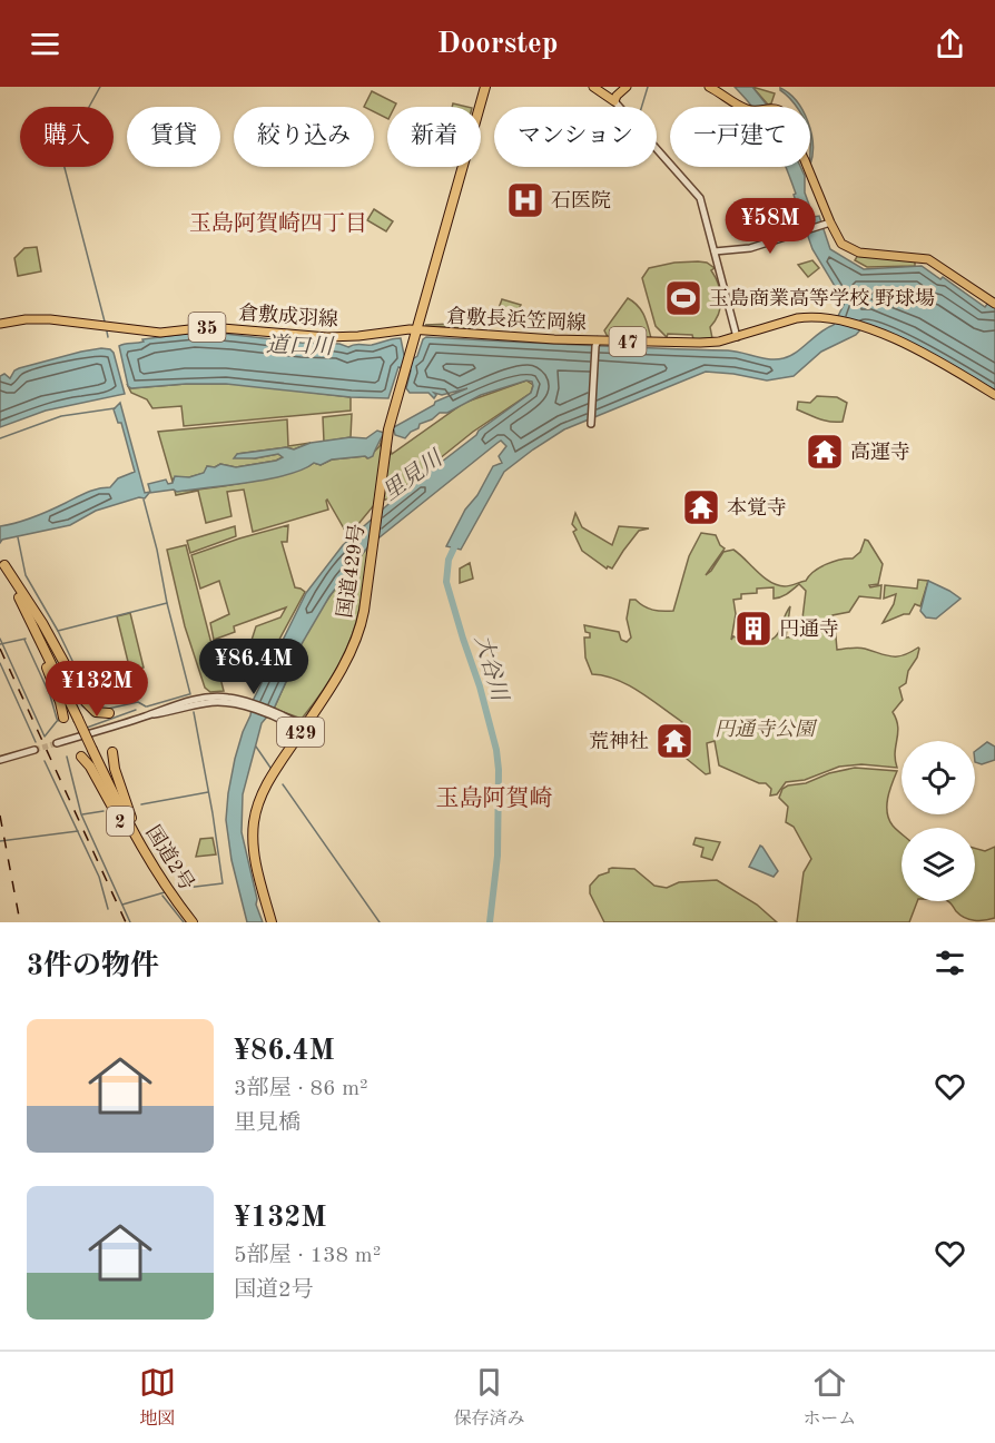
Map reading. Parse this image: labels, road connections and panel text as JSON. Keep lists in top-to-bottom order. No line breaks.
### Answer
{"streets":{"highway":["国道429号","429","2","国道2号"],"main road":["倉敷成羽線","倉敷長浜笠岡線","35","47"]},"crossings":[["倉敷成羽線","倉敷長浜笠岡線"],["倉敷成羽線","国道429号"],["倉敷長浜笠岡線","国道429号"],["2","国道2号"]],"districts":["玉島阿賀崎四丁目","玉島阿賀崎"],"water":["道口川","里見川","大谷川"],"parks":["円通寺公園"],"places":{"hospital":["石医院"],"sports":["玉島商業高等学校 野球場"],"temple":["高運寺","本覚寺","荒神社"],"building":["円通寺"]},"page":{"header":"Doorstep","chip":["購入","賃貸","絞り込み","新着","マンション","一戸建て"],"price":["¥58M","¥86.4M","¥132M"],"heading":"3件の物件","list":[{"name":"¥86.4M","note":"3部屋 · 86 m² · 里見橋"},{"name":"¥132M","note":"5部屋 · 138 m² · 国道2号"}],"tabs":["地図","保存済み","ホーム"]}}
